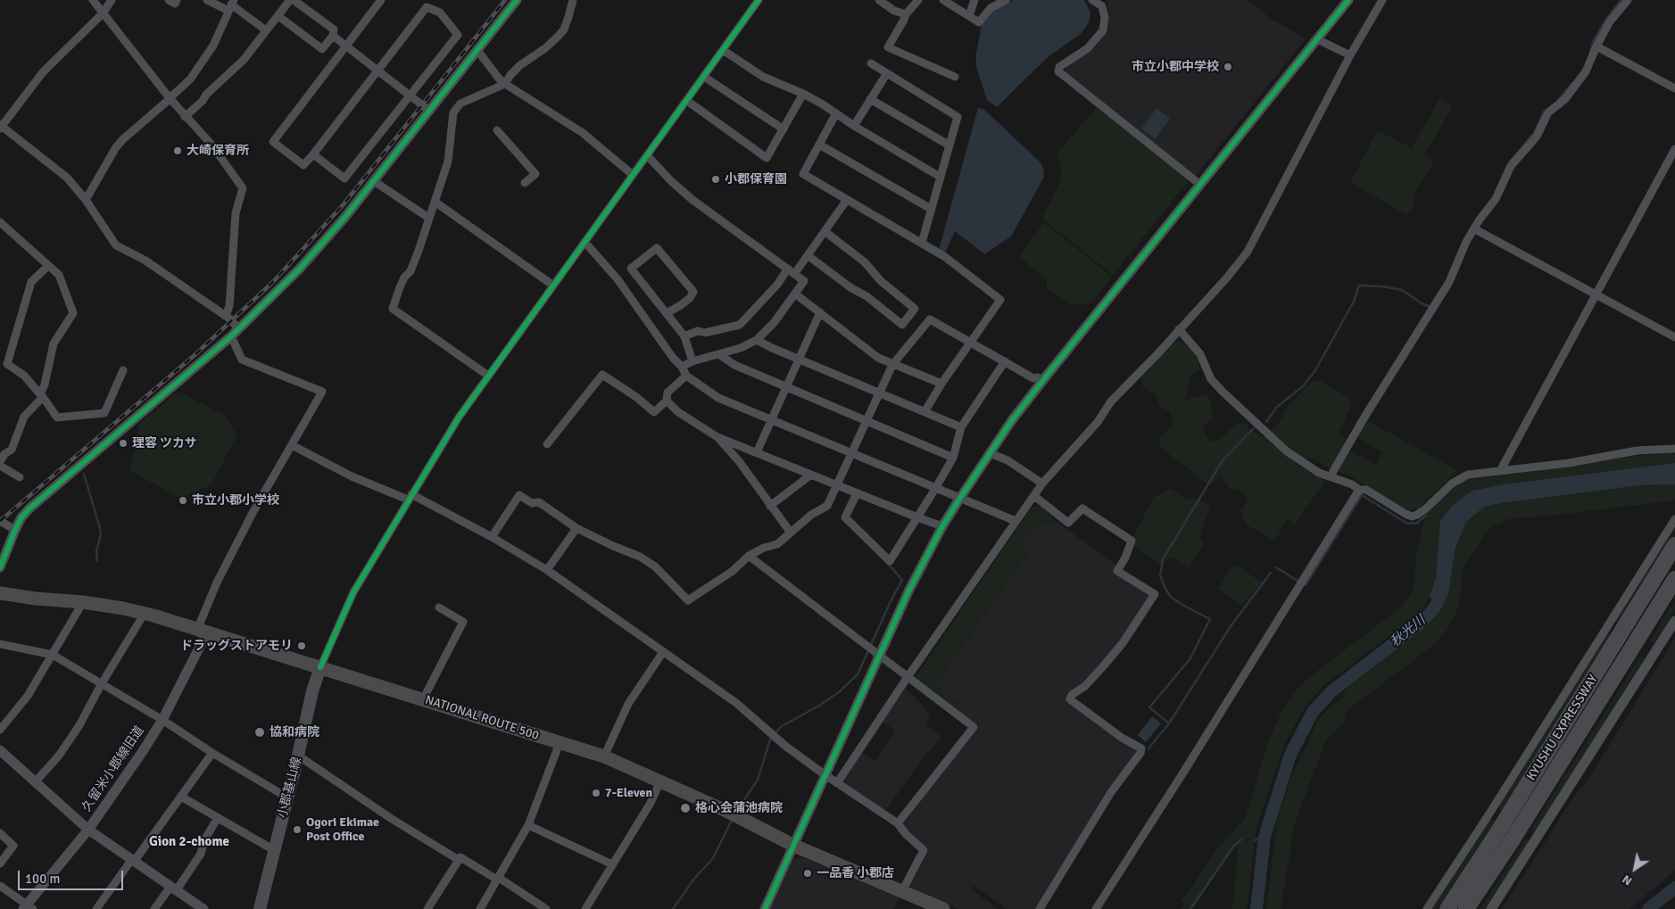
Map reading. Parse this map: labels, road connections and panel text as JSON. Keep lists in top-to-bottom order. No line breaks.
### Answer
{"streets":{"highway":["NATIONAL ROUTE 500","KYUSHU EXPRESSWAY"],"main road":["小郡基山線"],"street":["久留米小郡線旧道"]},"crossings":[["NATIONAL ROUTE 500","久留米小郡線旧道"],["NATIONAL ROUTE 500","小郡基山線"]],"districts":["Gion 2-chome"],"water":["秋光川"],"places":["市立小郡中学校","大崎保育所","小郡保育園","理容 ツカサ","市立小郡小学校","ドラッグストアモリ","協和病院","7-Eleven","格心会蒲池病院","Ogori Ekimae Post Office","一品香 小郡店"],"scale_bar":"100 m","north":"bottom left"}
